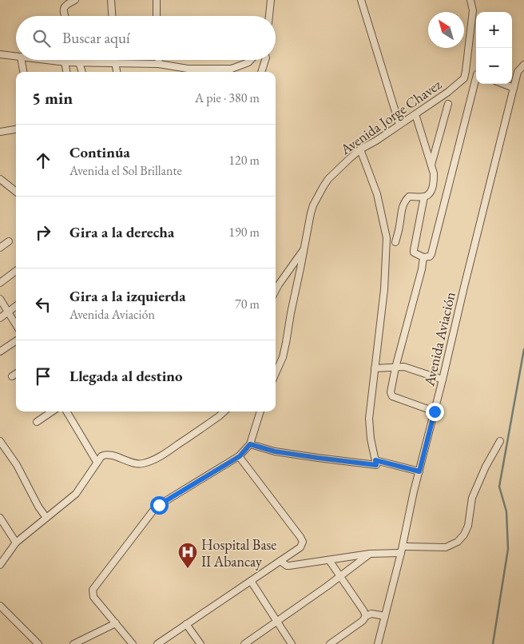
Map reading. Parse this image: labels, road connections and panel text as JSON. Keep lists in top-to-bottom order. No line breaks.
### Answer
{"streets":{"street":["Avenida Jorge Chavez","Avenida Aviación"]},"places":{"hospital":["Hospital Base II Abancay"]},"north":"top left","page":{"map_buttons":["+","−"],"search":"Buscar aquí","heading":["5 min","A pie · 380 m"],"list":[["Continúa","Avenida el Sol Brillante","120 m"],["Gira a la derecha","190 m"],["Gira a la izquierda","Avenida Aviación","70 m"],"Llegada al destino"]}}
